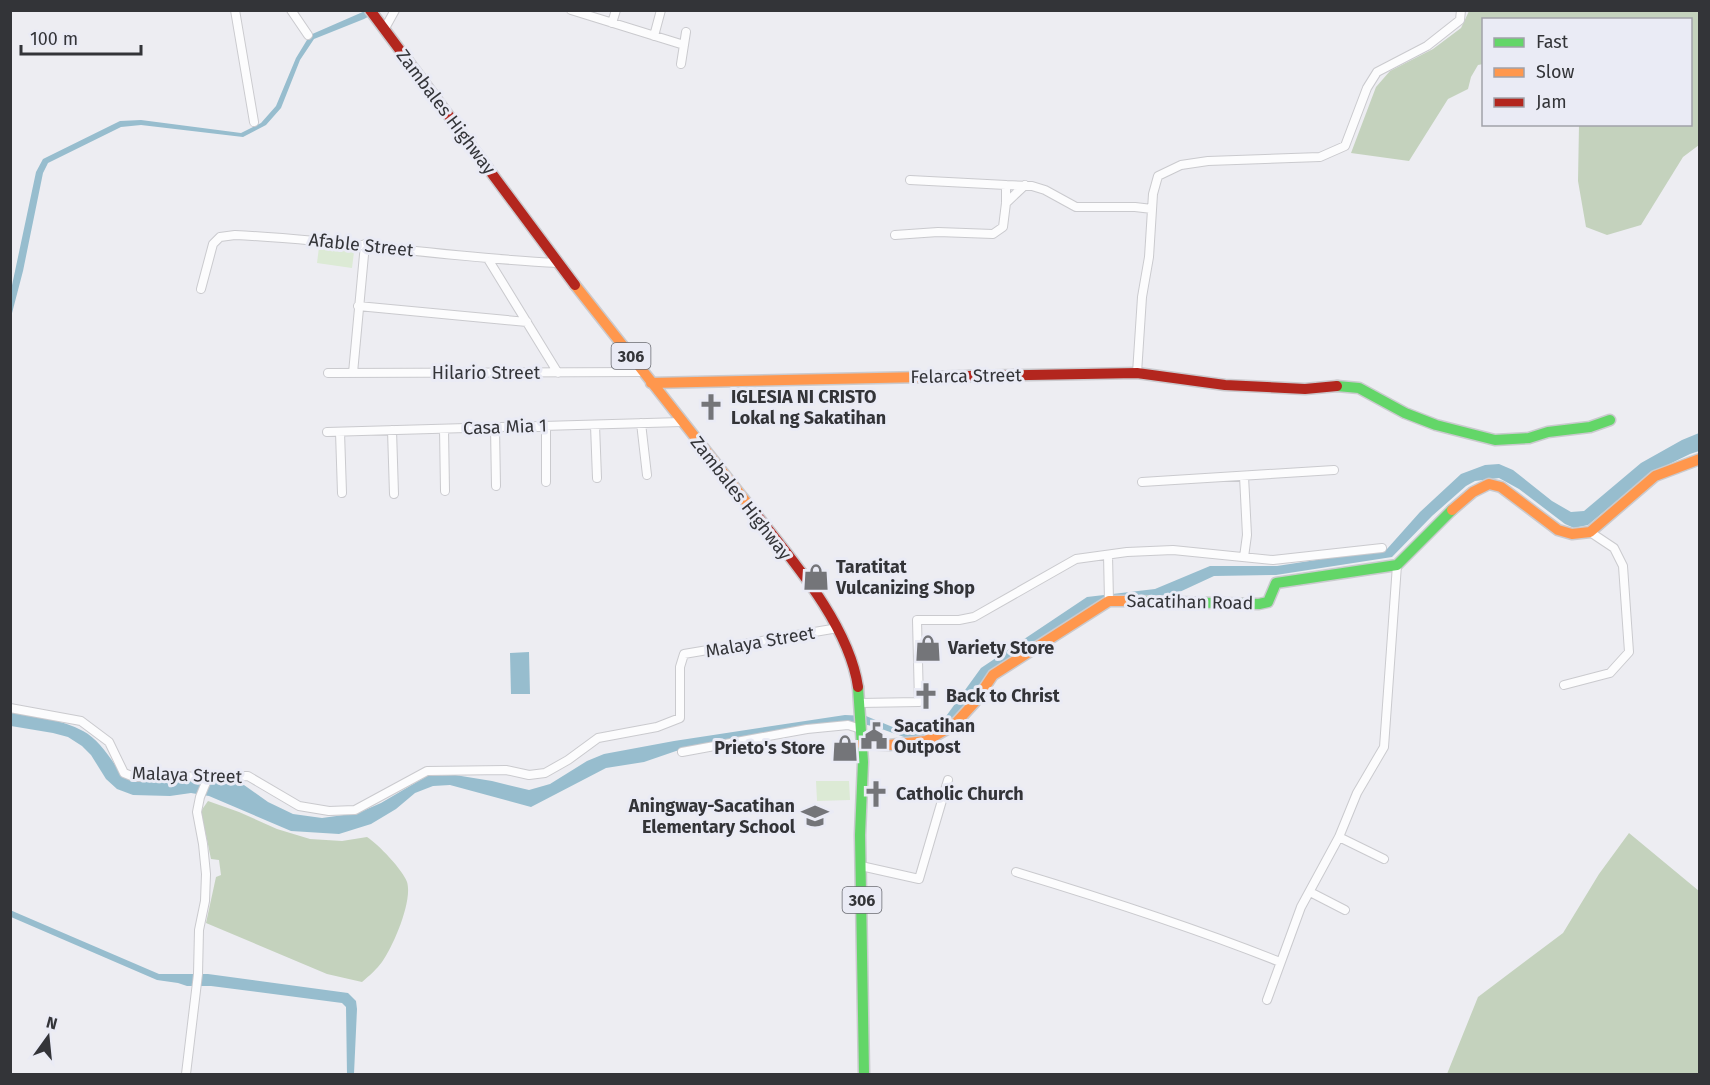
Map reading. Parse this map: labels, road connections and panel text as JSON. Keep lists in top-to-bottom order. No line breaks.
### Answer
{"streets":{"street":["Zambales Highway","Afable Street","306","Hilario Street","Felarca Street","Casa Mia 1","Sacatihan Road","Malaya Street"]},"crossings":[["Zambales Highway","Afable Street"],["Zambales Highway","Hilario Street"],["Zambales Highway","Felarca Street"],["Zambales Highway","Casa Mia 1"],["Zambales Highway","Sacatihan Road"],["Zambales Highway","Malaya Street"]],"places":{"church":["IGLESIA NI CRISTO Lokal ng Sakatihan","Back to Christ","Catholic Church"],"shop":["Taratitat Vulcanizing Shop","Variety Store","Prieto's Store"],"public building":["Sacatihan Outpost"],"school or university":["Aningway-Sacatihan Elementary School"]},"legend":["Fast","Slow","Jam"],"scale_bar":"100 m","north":"top"}
